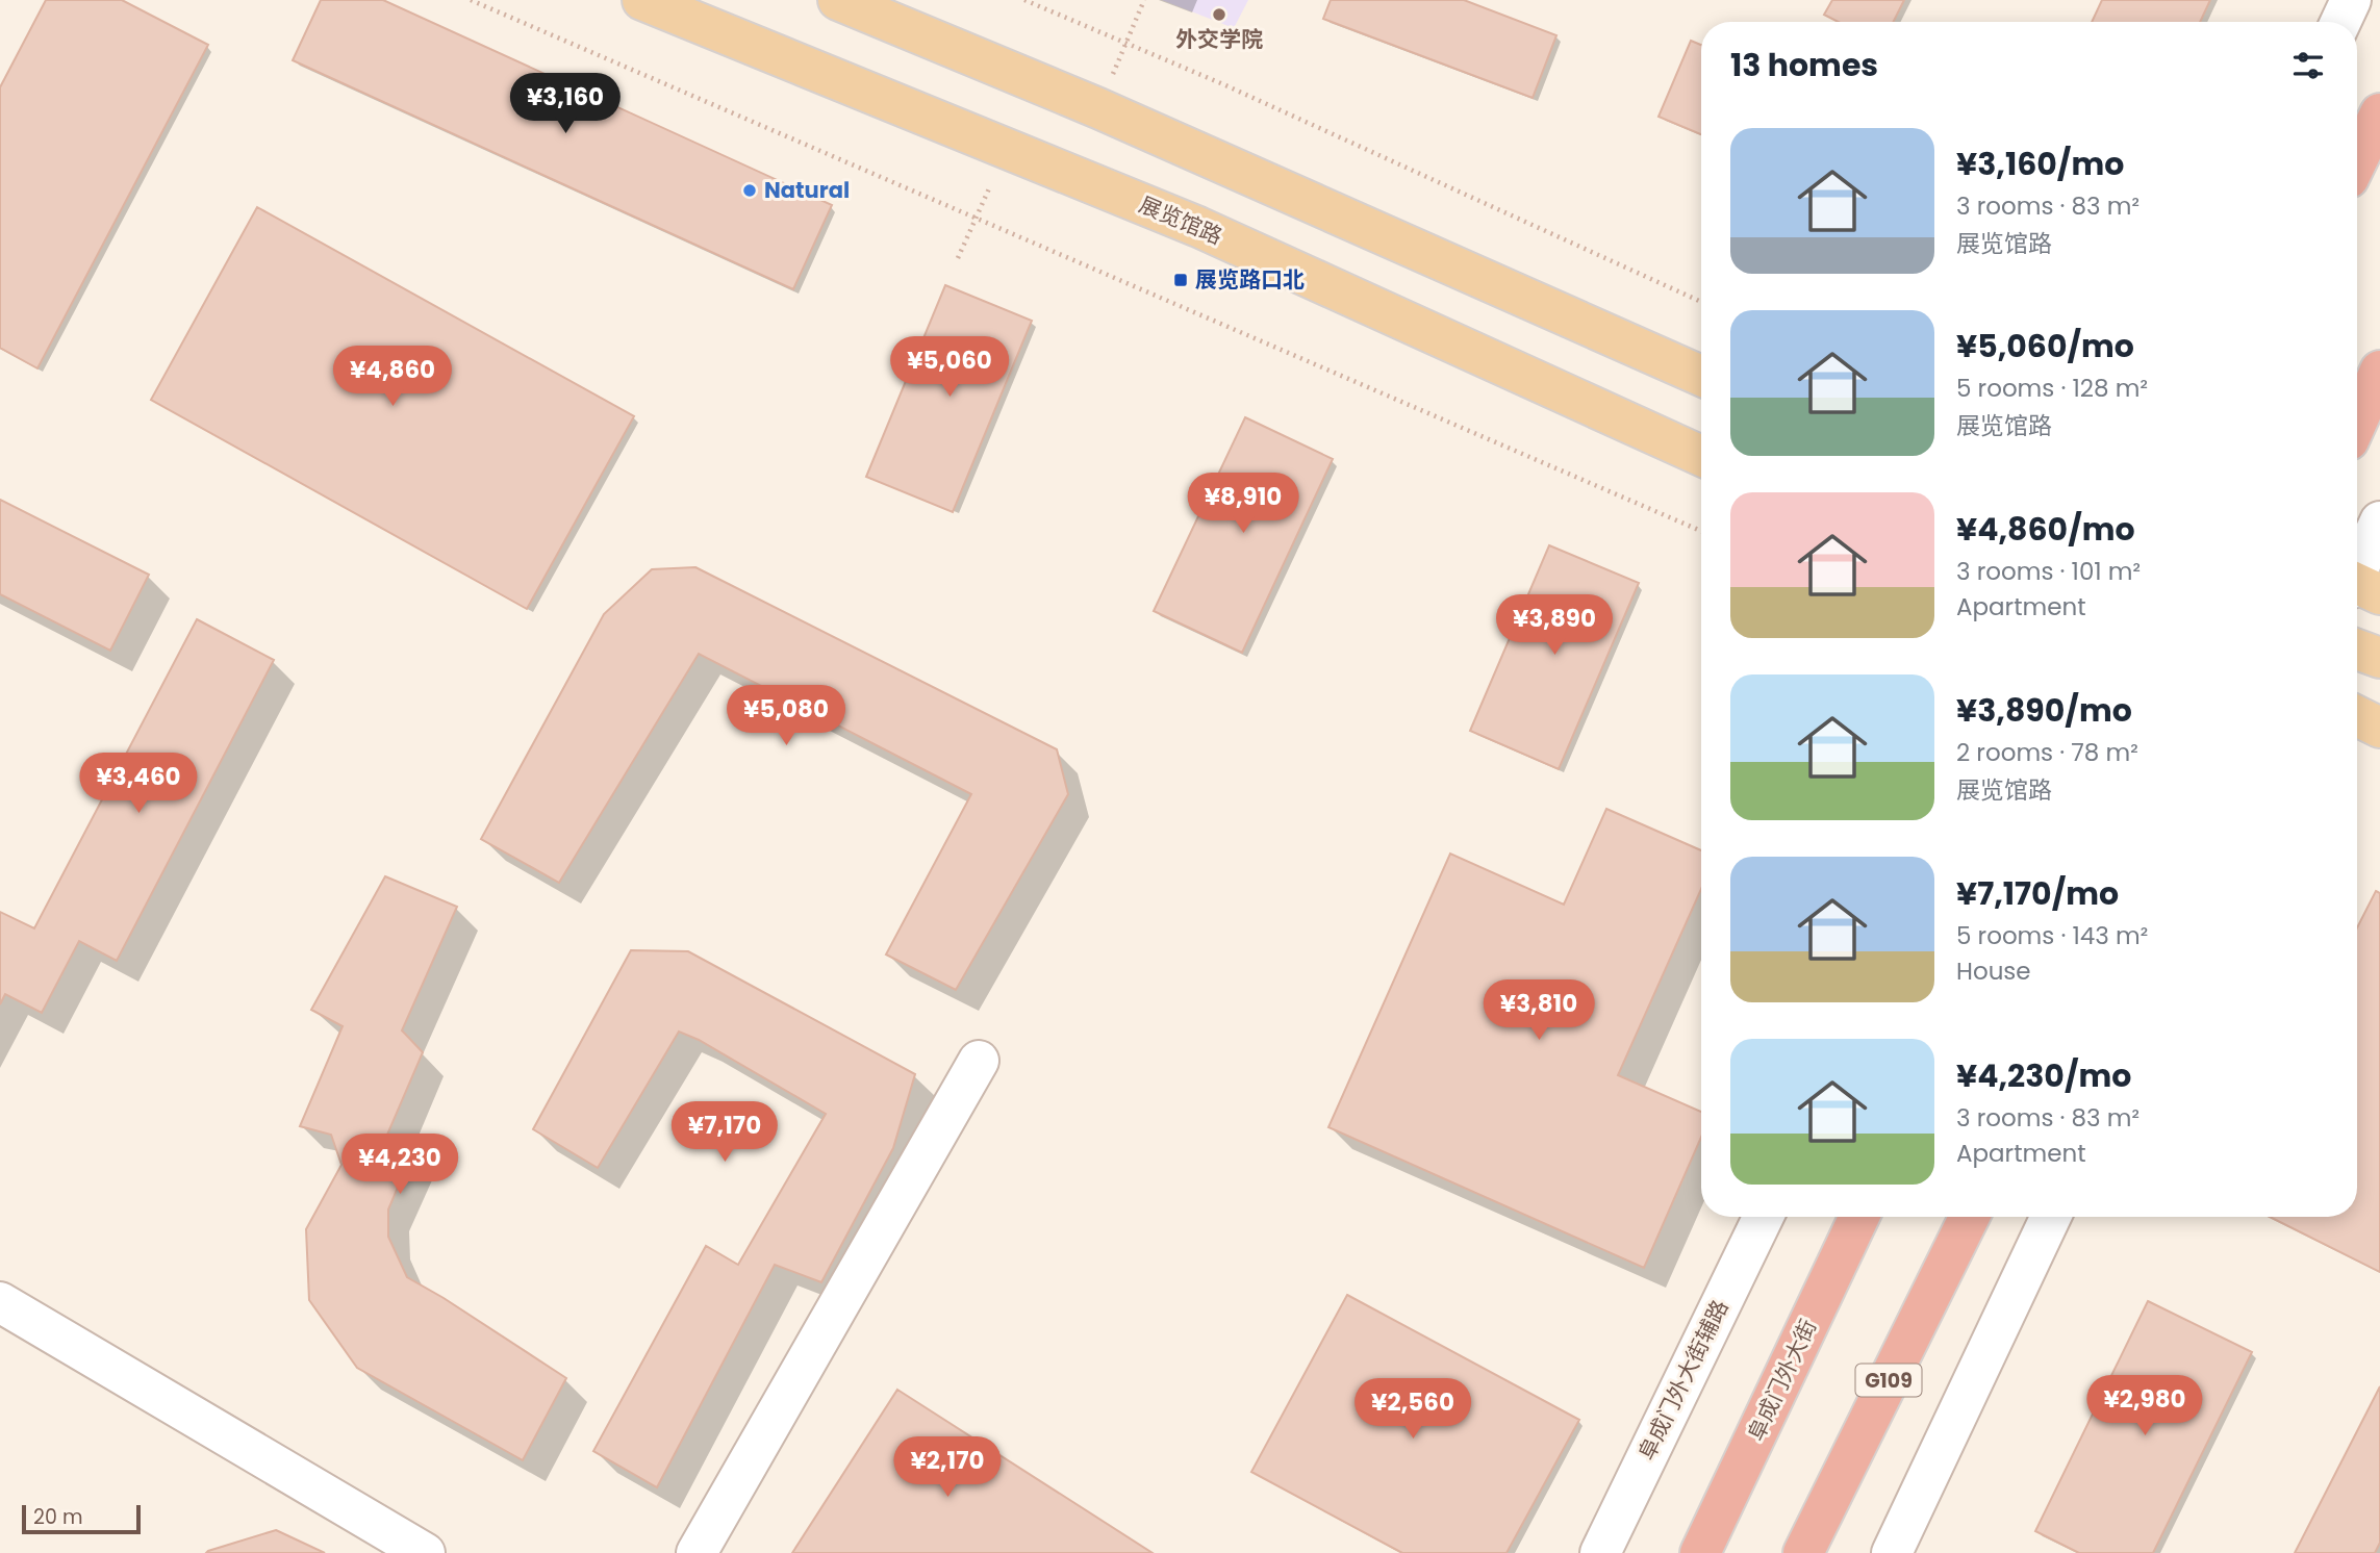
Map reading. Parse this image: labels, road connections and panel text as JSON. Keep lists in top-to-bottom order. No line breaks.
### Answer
{"streets":{"highway":["阜成门外大街","G109"],"main road":["展览馆路"],"street":["阜成门外大街辅路"]},"places":{"other":["外交学院","Natural"],"transit":["展览路口北"]},"scale_bar":"20 m","page":{"heading":"13 homes","price":["¥3,160","¥5,060","¥4,860","¥8,910","¥3,890","¥5,080","¥3,460","¥3,810","¥7,170","¥4,230","¥2,980","¥2,560","¥2,170"],"list":[{"name":"¥3,160/mo","note":"3 rooms · 83 m² · 展览馆路"},{"name":"¥5,060/mo","note":"5 rooms · 128 m² · 展览馆路"},{"name":"¥4,860/mo","note":"3 rooms · 101 m² · Apartment"},{"name":"¥3,890/mo","note":"2 rooms · 78 m² · 展览馆路"},{"name":"¥7,170/mo","note":"5 rooms · 143 m² · House"},{"name":"¥4,230/mo","note":"3 rooms · 83 m² · Apartment"}],"scale":"20 m"}}
